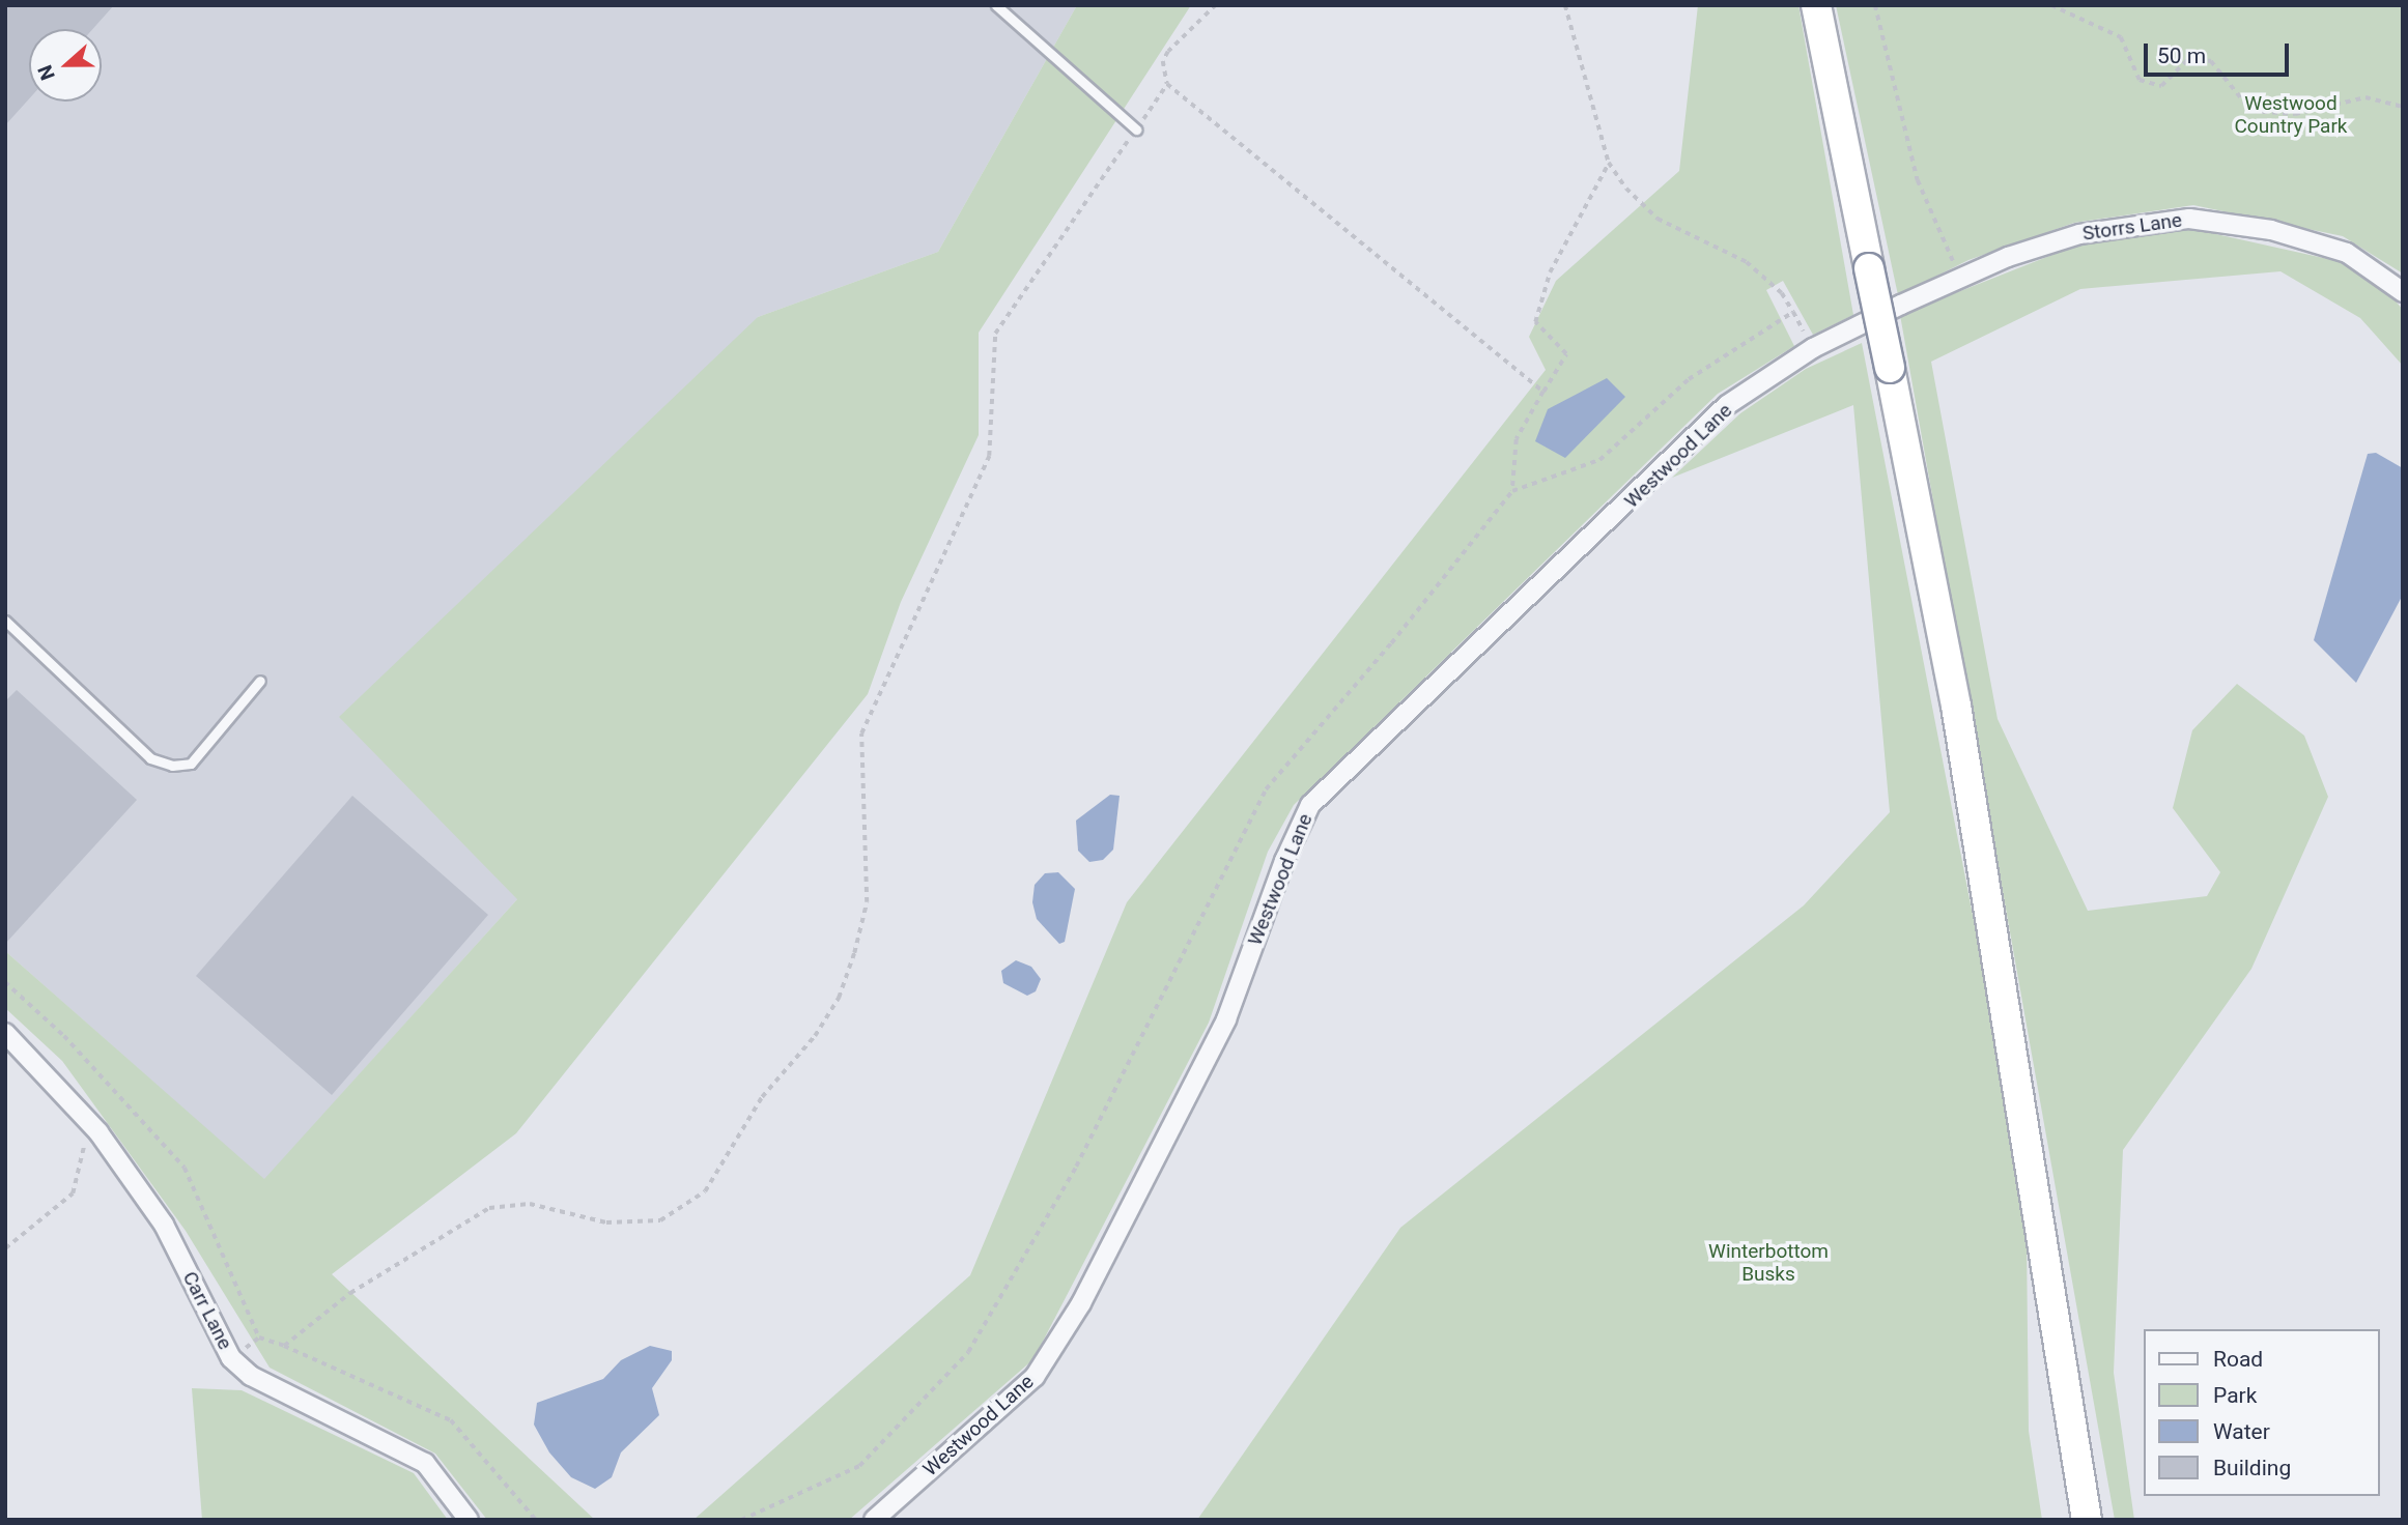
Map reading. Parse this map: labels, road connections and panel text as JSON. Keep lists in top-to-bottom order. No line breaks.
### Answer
{"streets":{"street":["Storrs Lane","Westwood Lane","Carr Lane"]},"crossings":[["Storrs Lane","Westwood Lane"]],"parks":["Westwood Country Park","Winterbottom Busks"],"legend":["Road","Park","Water","Building"],"scale_bar":"50 m","north":"left"}
